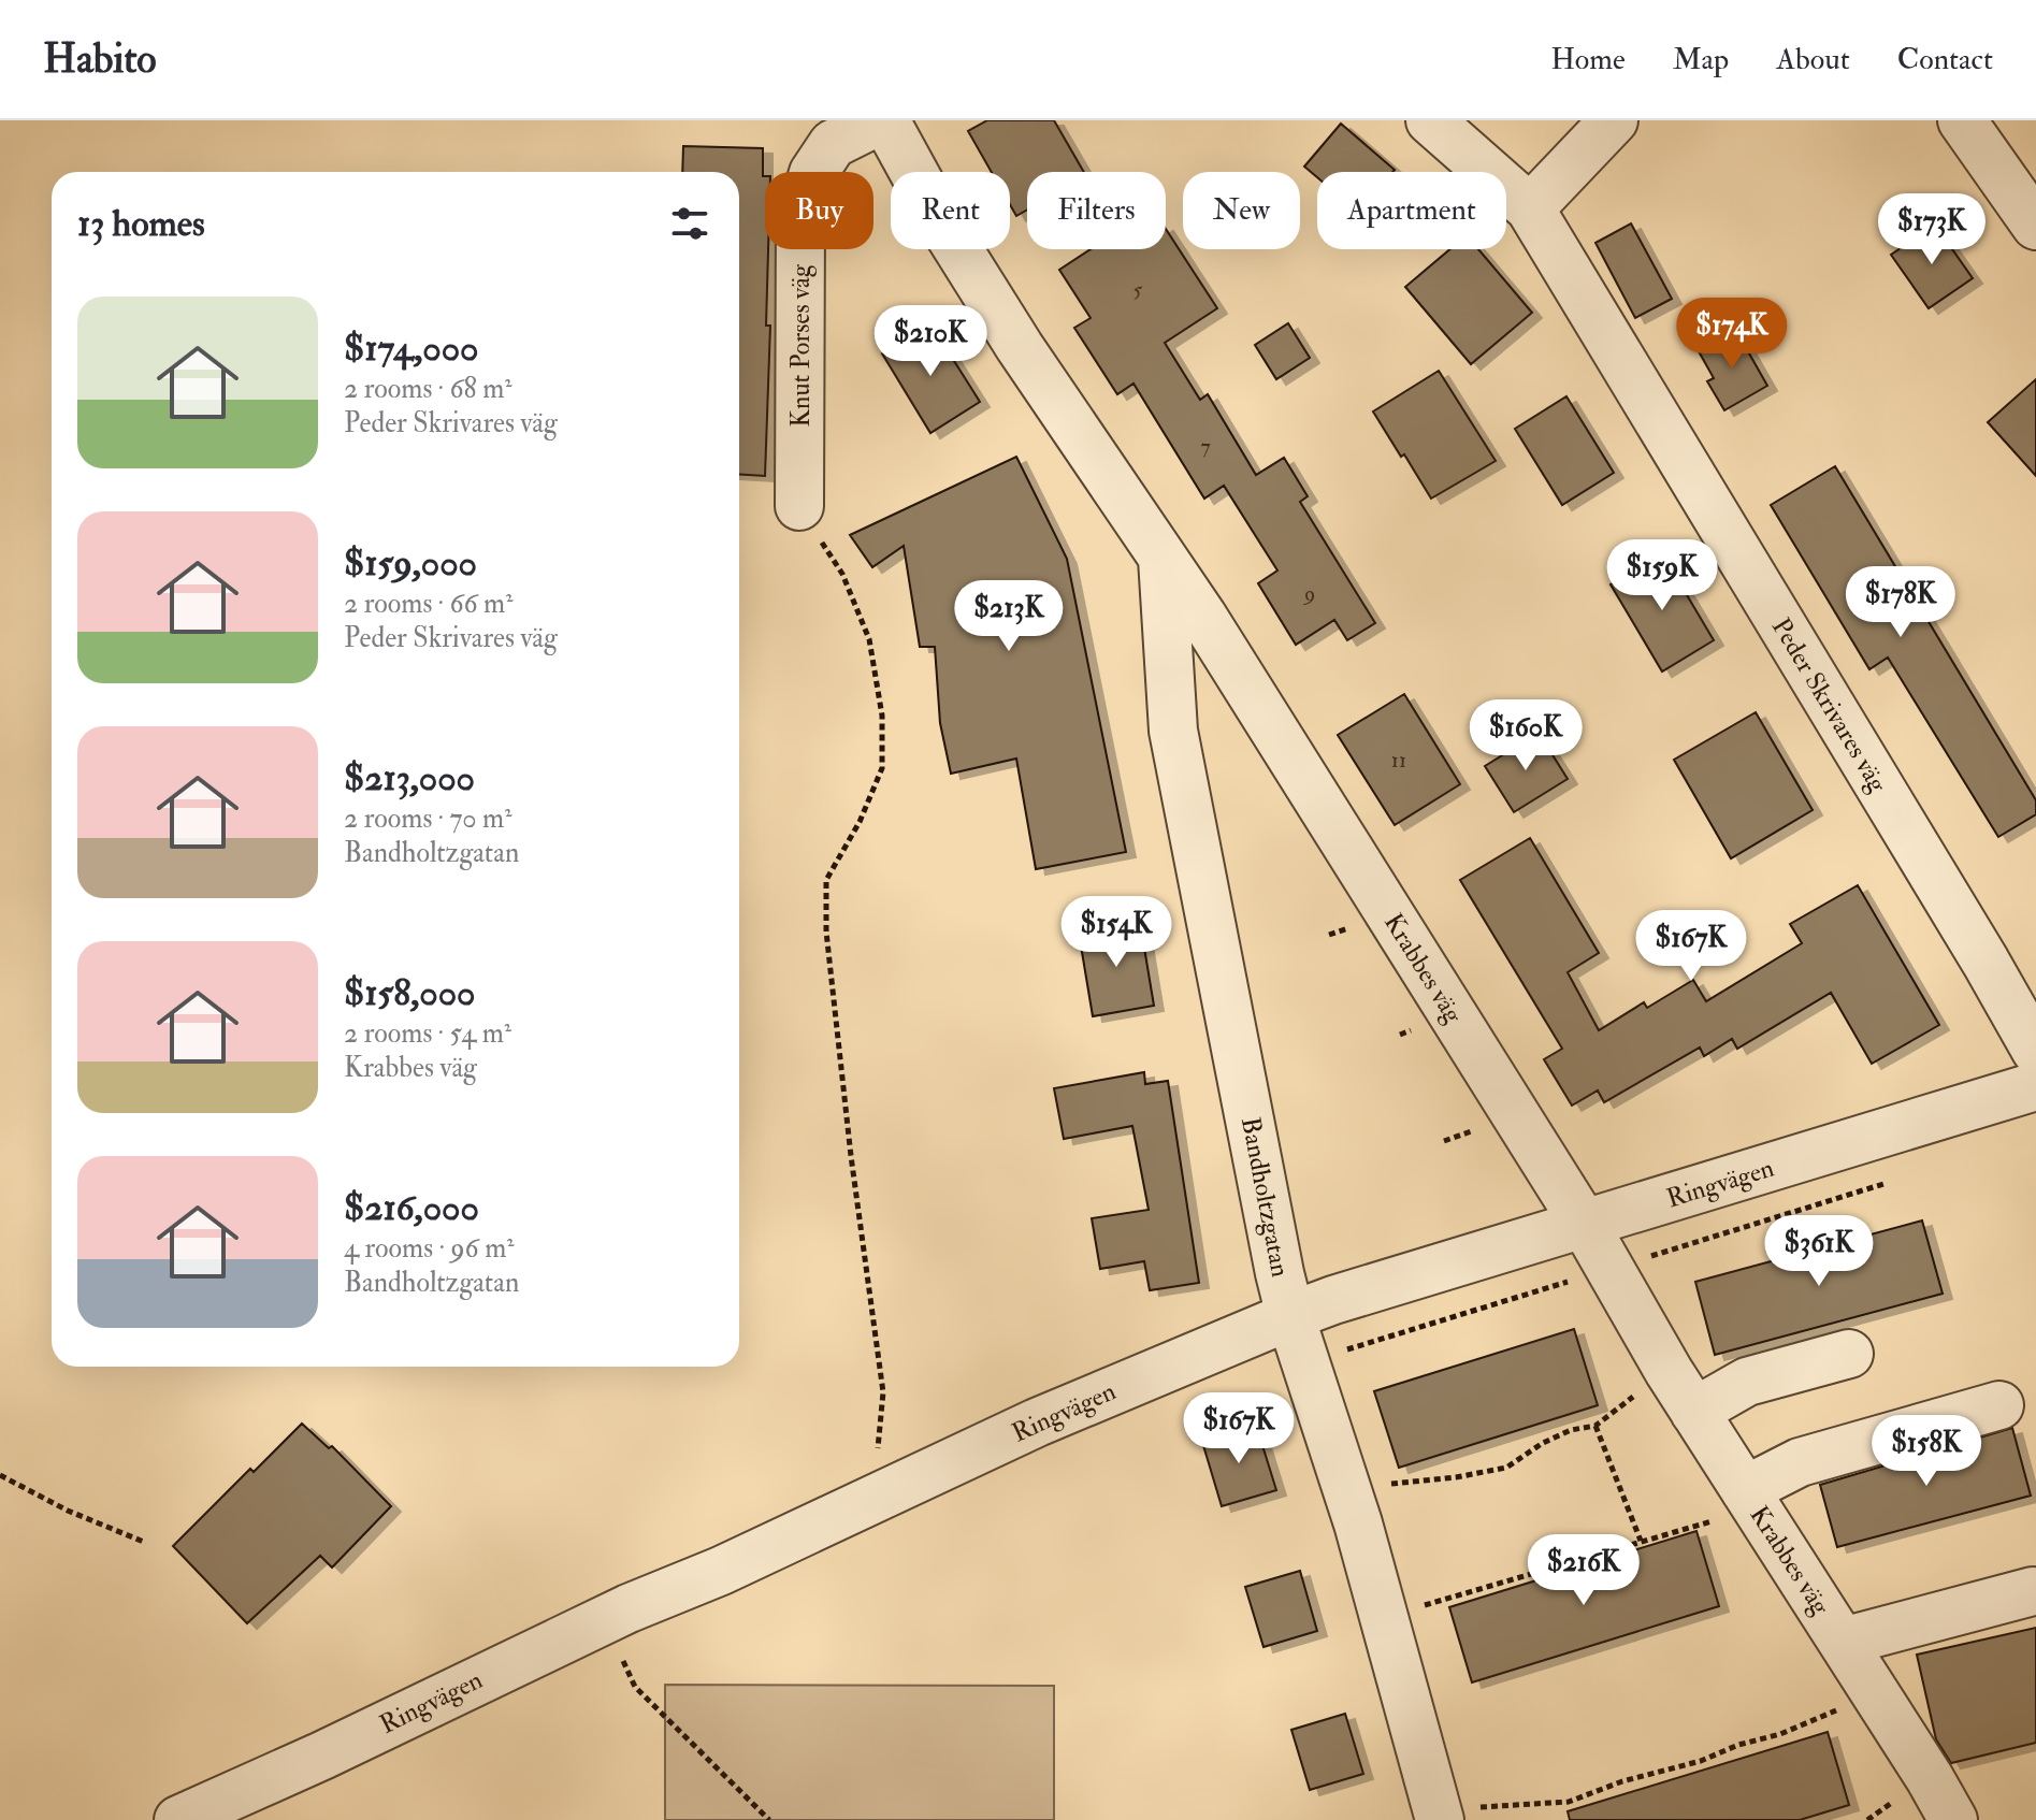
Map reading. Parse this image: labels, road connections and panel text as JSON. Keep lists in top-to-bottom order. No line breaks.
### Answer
{"streets":{"street":["Knut Porses väg","Peder Skrivares väg","Krabbes väg","Ringvägen","Bandholtzgatan"]},"crossings":[["Knut Porses väg","Krabbes väg"],["Krabbes väg","Ringvägen"],["Krabbes väg","Bandholtzgatan"],["Ringvägen","Bandholtzgatan"]],"house_numbers":["5","7","9","11"],"page":{"header":"Habito","nav":["Home","Map","About","Contact"],"chip":["Buy","Rent","Filters","New","Apartment"],"heading":"13 homes","price":["$173K","$174K","$210K","$159K","$178K","$213K","$160K","$154K","$167K","$361K","$167K","$158K","$216K"],"list":[{"name":"$174,000","note":"2 rooms · 68 m² · Peder Skrivares väg"},{"name":"$159,000","note":"2 rooms · 66 m² · Peder Skrivares väg"},{"name":"$213,000","note":"2 rooms · 70 m² · Bandholtzgatan"},{"name":"$158,000","note":"2 rooms · 54 m² · Krabbes väg"},{"name":"$216,000","note":"4 rooms · 96 m² · Bandholtzgatan"}]}}
